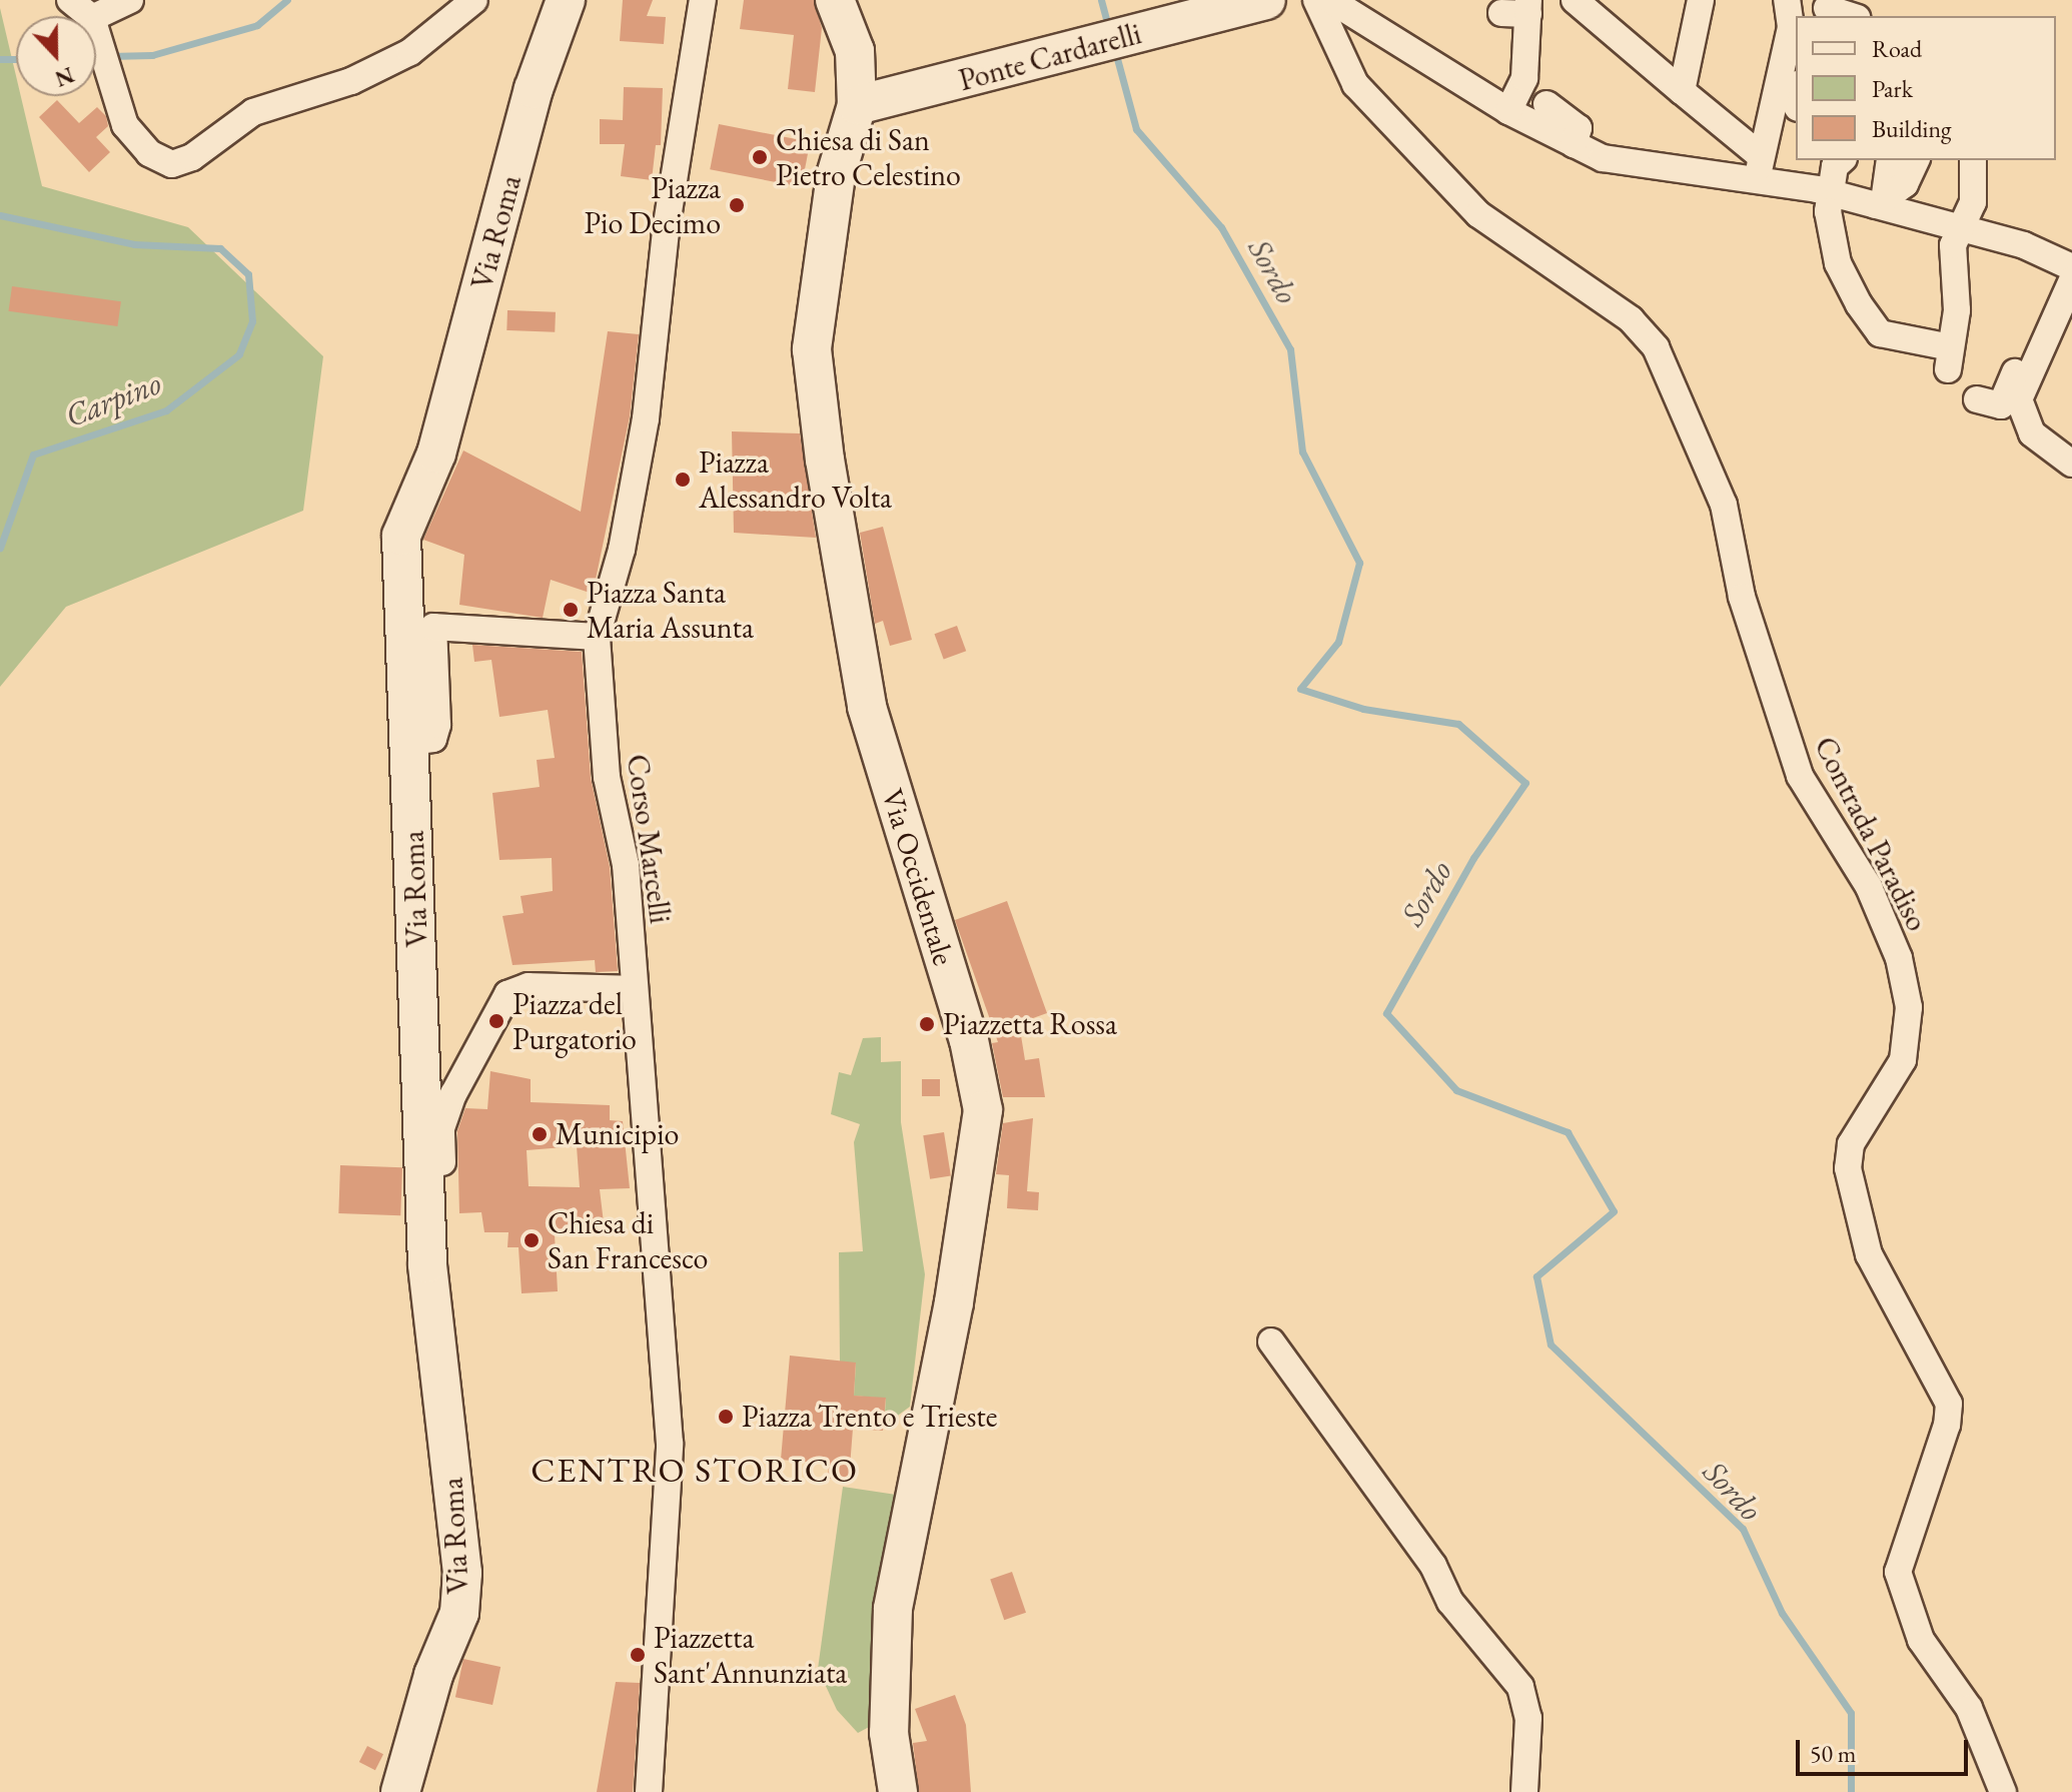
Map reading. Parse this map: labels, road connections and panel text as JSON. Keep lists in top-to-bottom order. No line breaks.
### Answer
{"streets":{"main road":["Ponte Cardarelli","Via Roma","Via Occidentale"],"street":["Contrada Paradiso","Corso Marcelli"]},"crossings":[["Ponte Cardarelli","Via Occidentale"]],"districts":["CENTRO STORICO"],"water":["Sordo","Carpino"],"places":["Chiesa di San Pietro Celestino","Piazza Pio Decimo","Piazza Alessandro Volta","Piazza Santa Maria Assunta","Piazza del Purgatorio","Piazzetta Rossa","Municipio","Chiesa di San Francesco","Piazza Trento e Trieste","Piazzetta Sant'Annunziata"],"legend":["Road","Park","Building"],"scale_bar":"50 m","north":"bottom"}
